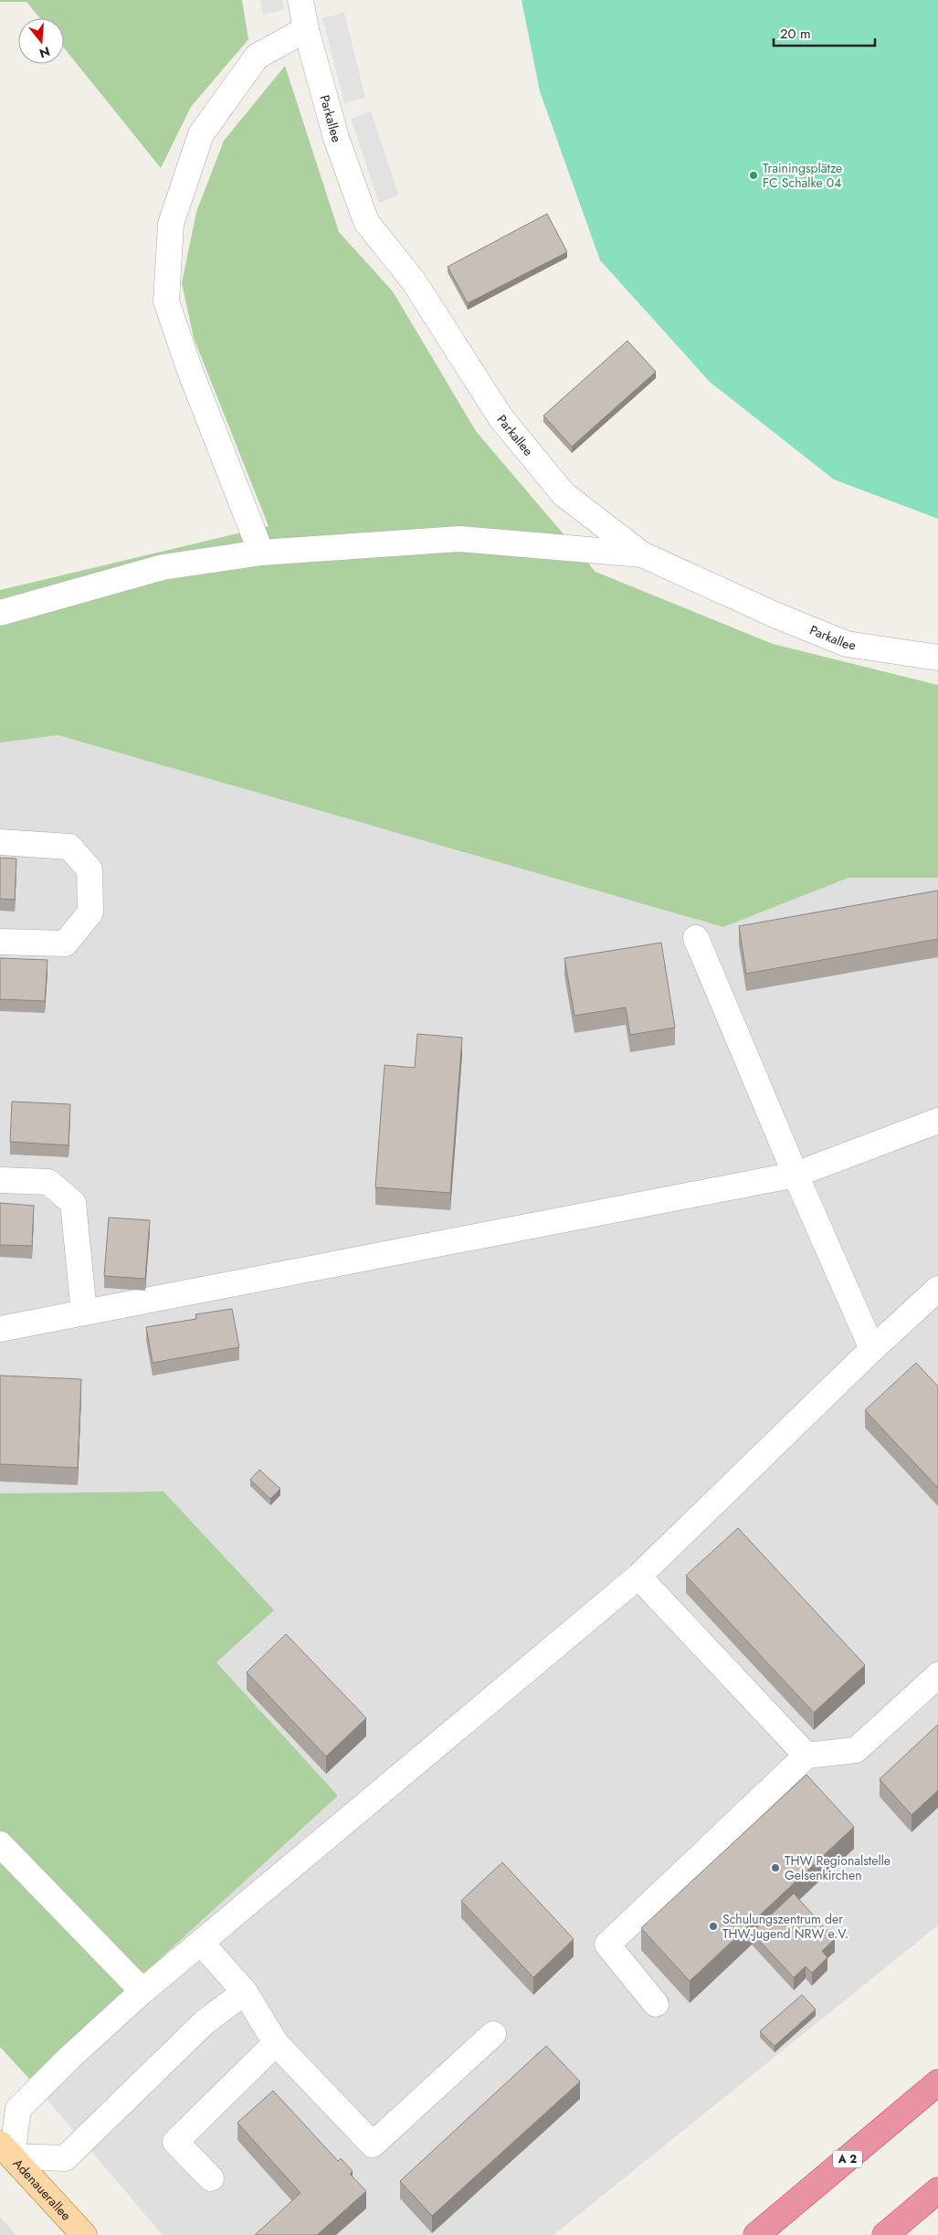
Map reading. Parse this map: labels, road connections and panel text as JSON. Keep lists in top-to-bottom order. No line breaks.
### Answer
{"streets":{"highway":["A 2"],"main road":["Adenauerallee"],"street":["Parkallee"]},"places":["Trainingsplätze FC Schalke 04","THW Regionalstelle Gelsenkirchen","Schulungszentrum der THW-Jugend NRW e.V."],"scale_bar":"20 m","north":"bottom"}
